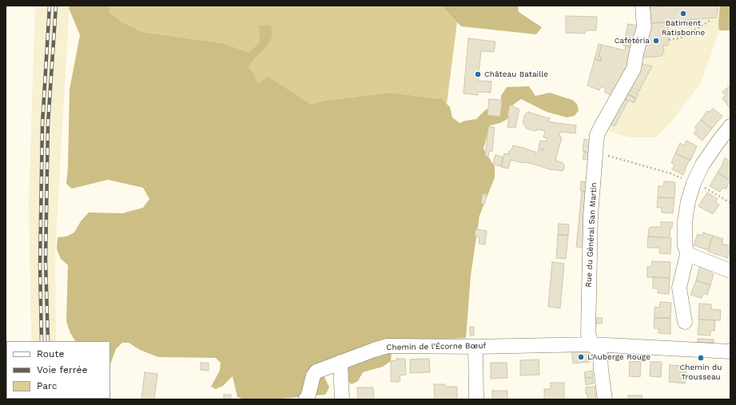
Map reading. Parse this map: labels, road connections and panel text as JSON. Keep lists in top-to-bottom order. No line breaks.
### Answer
{"streets":{"street":["Rue du Général San Martin","Chemin de l'Écorne Bœuf"]},"crossings":[["Rue du Général San Martin","Chemin de l'Écorne Bœuf"]],"places":["Batiment Ratisbonne","Cafétéria","Château Bataille","L'Auberge Rouge","Chemin du Trousseau"],"legend":["Route","Voie ferrée","Parc"]}
